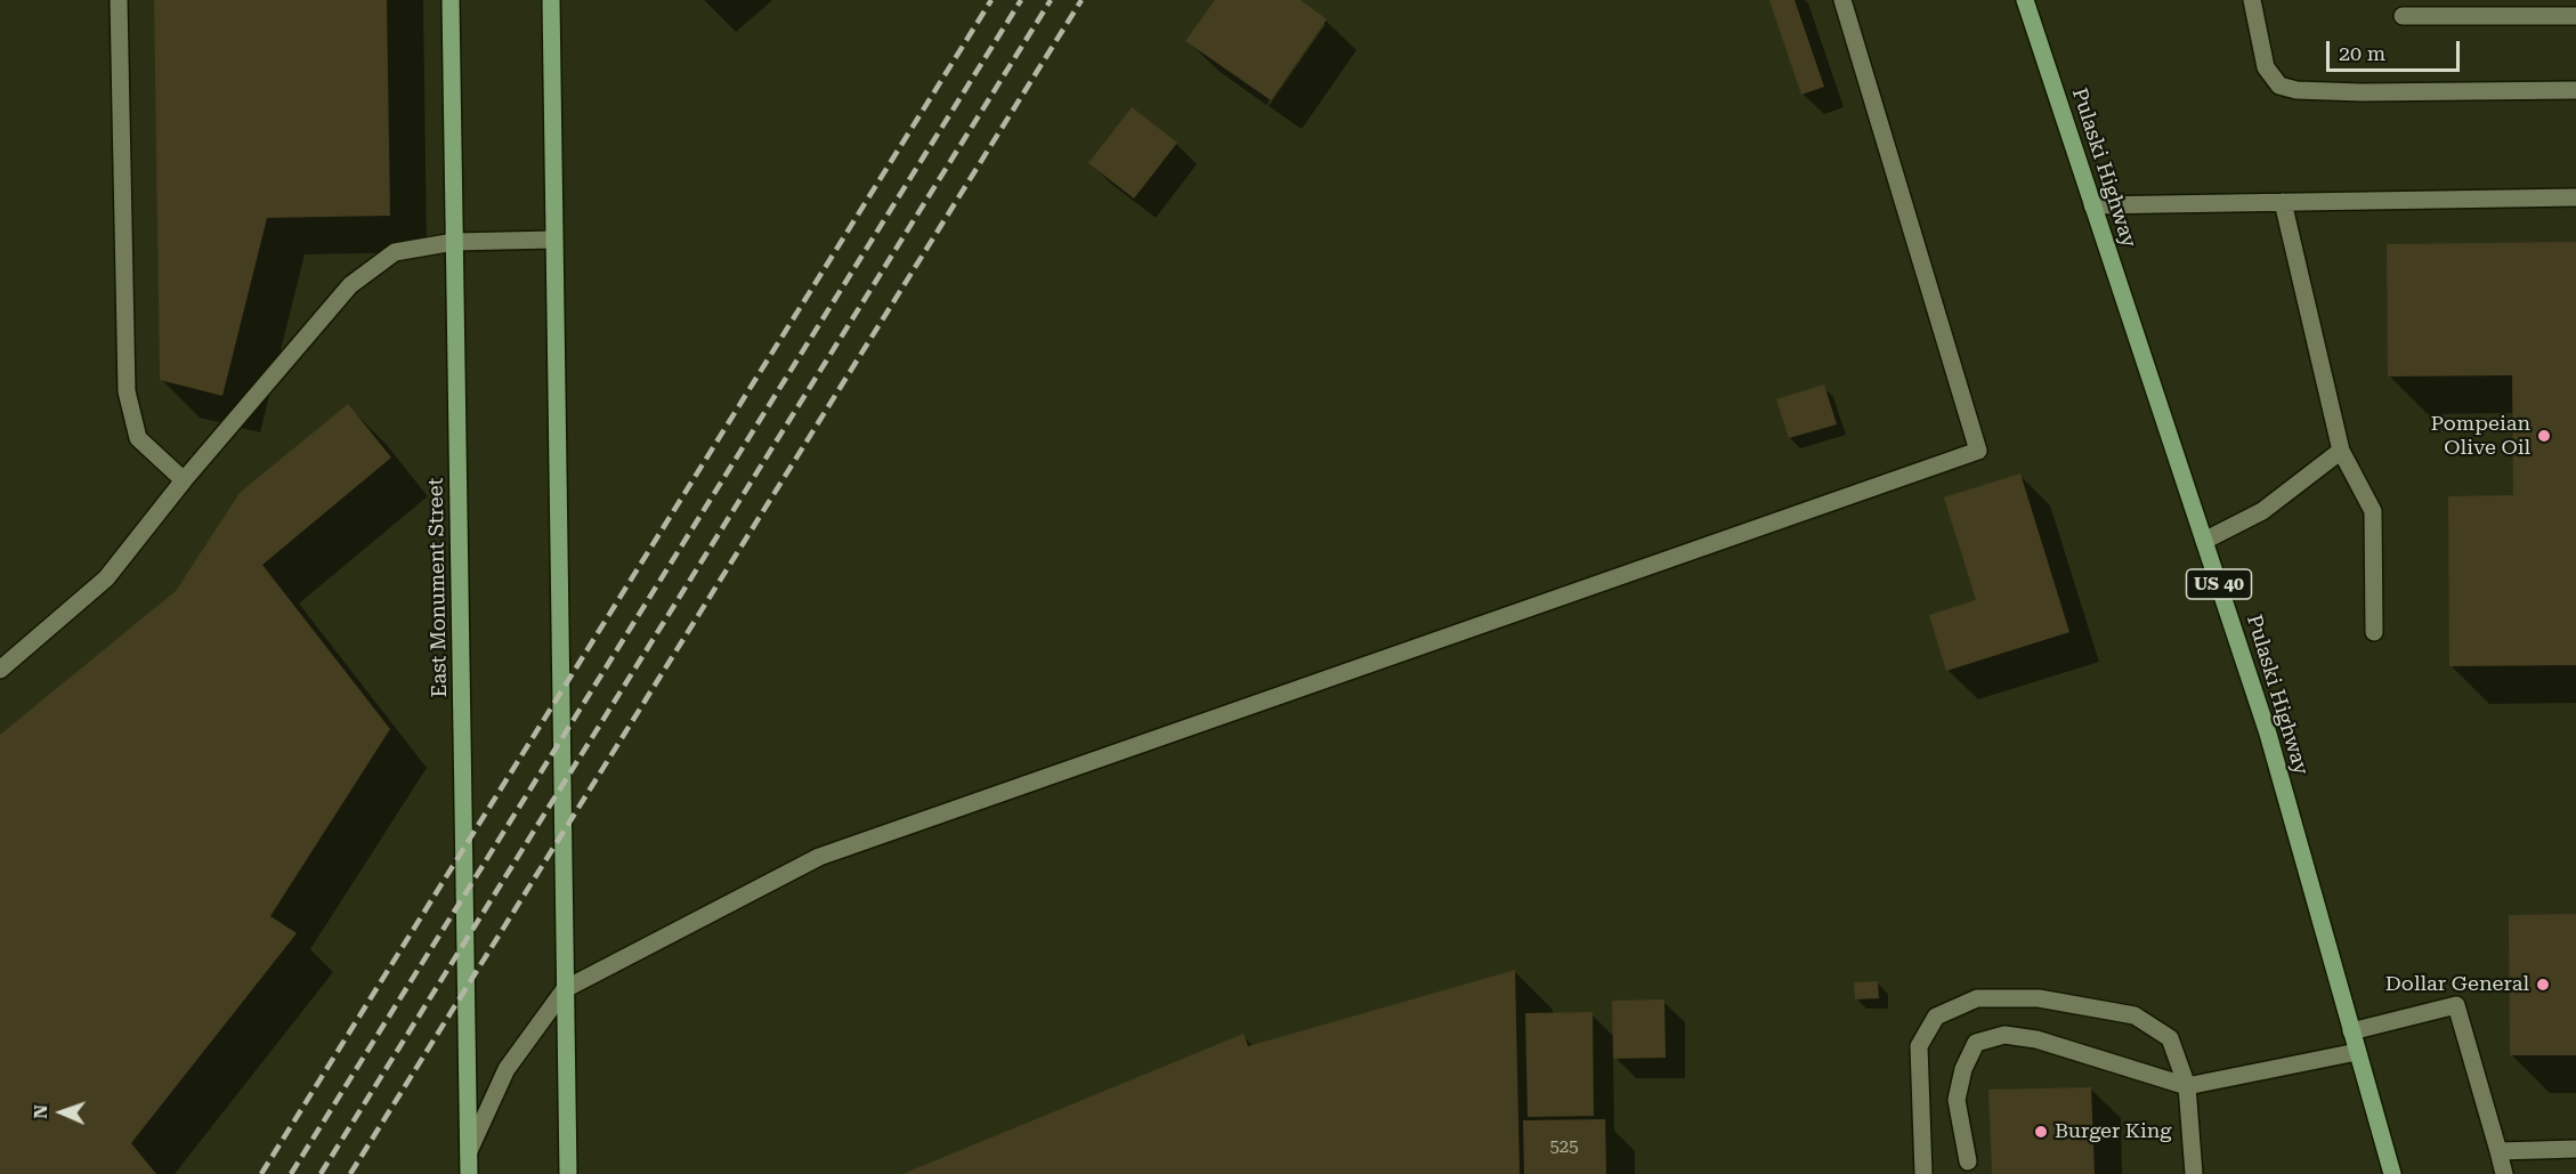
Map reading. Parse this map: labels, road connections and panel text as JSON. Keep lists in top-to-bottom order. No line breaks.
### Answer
{"streets":{"main road":["Pulaski Highway","US 40","East Monument Street"]},"places":["Pompeian Olive Oil","Dollar General","Burger King"],"house_numbers":["525"],"scale_bar":"20 m","north":"left"}
